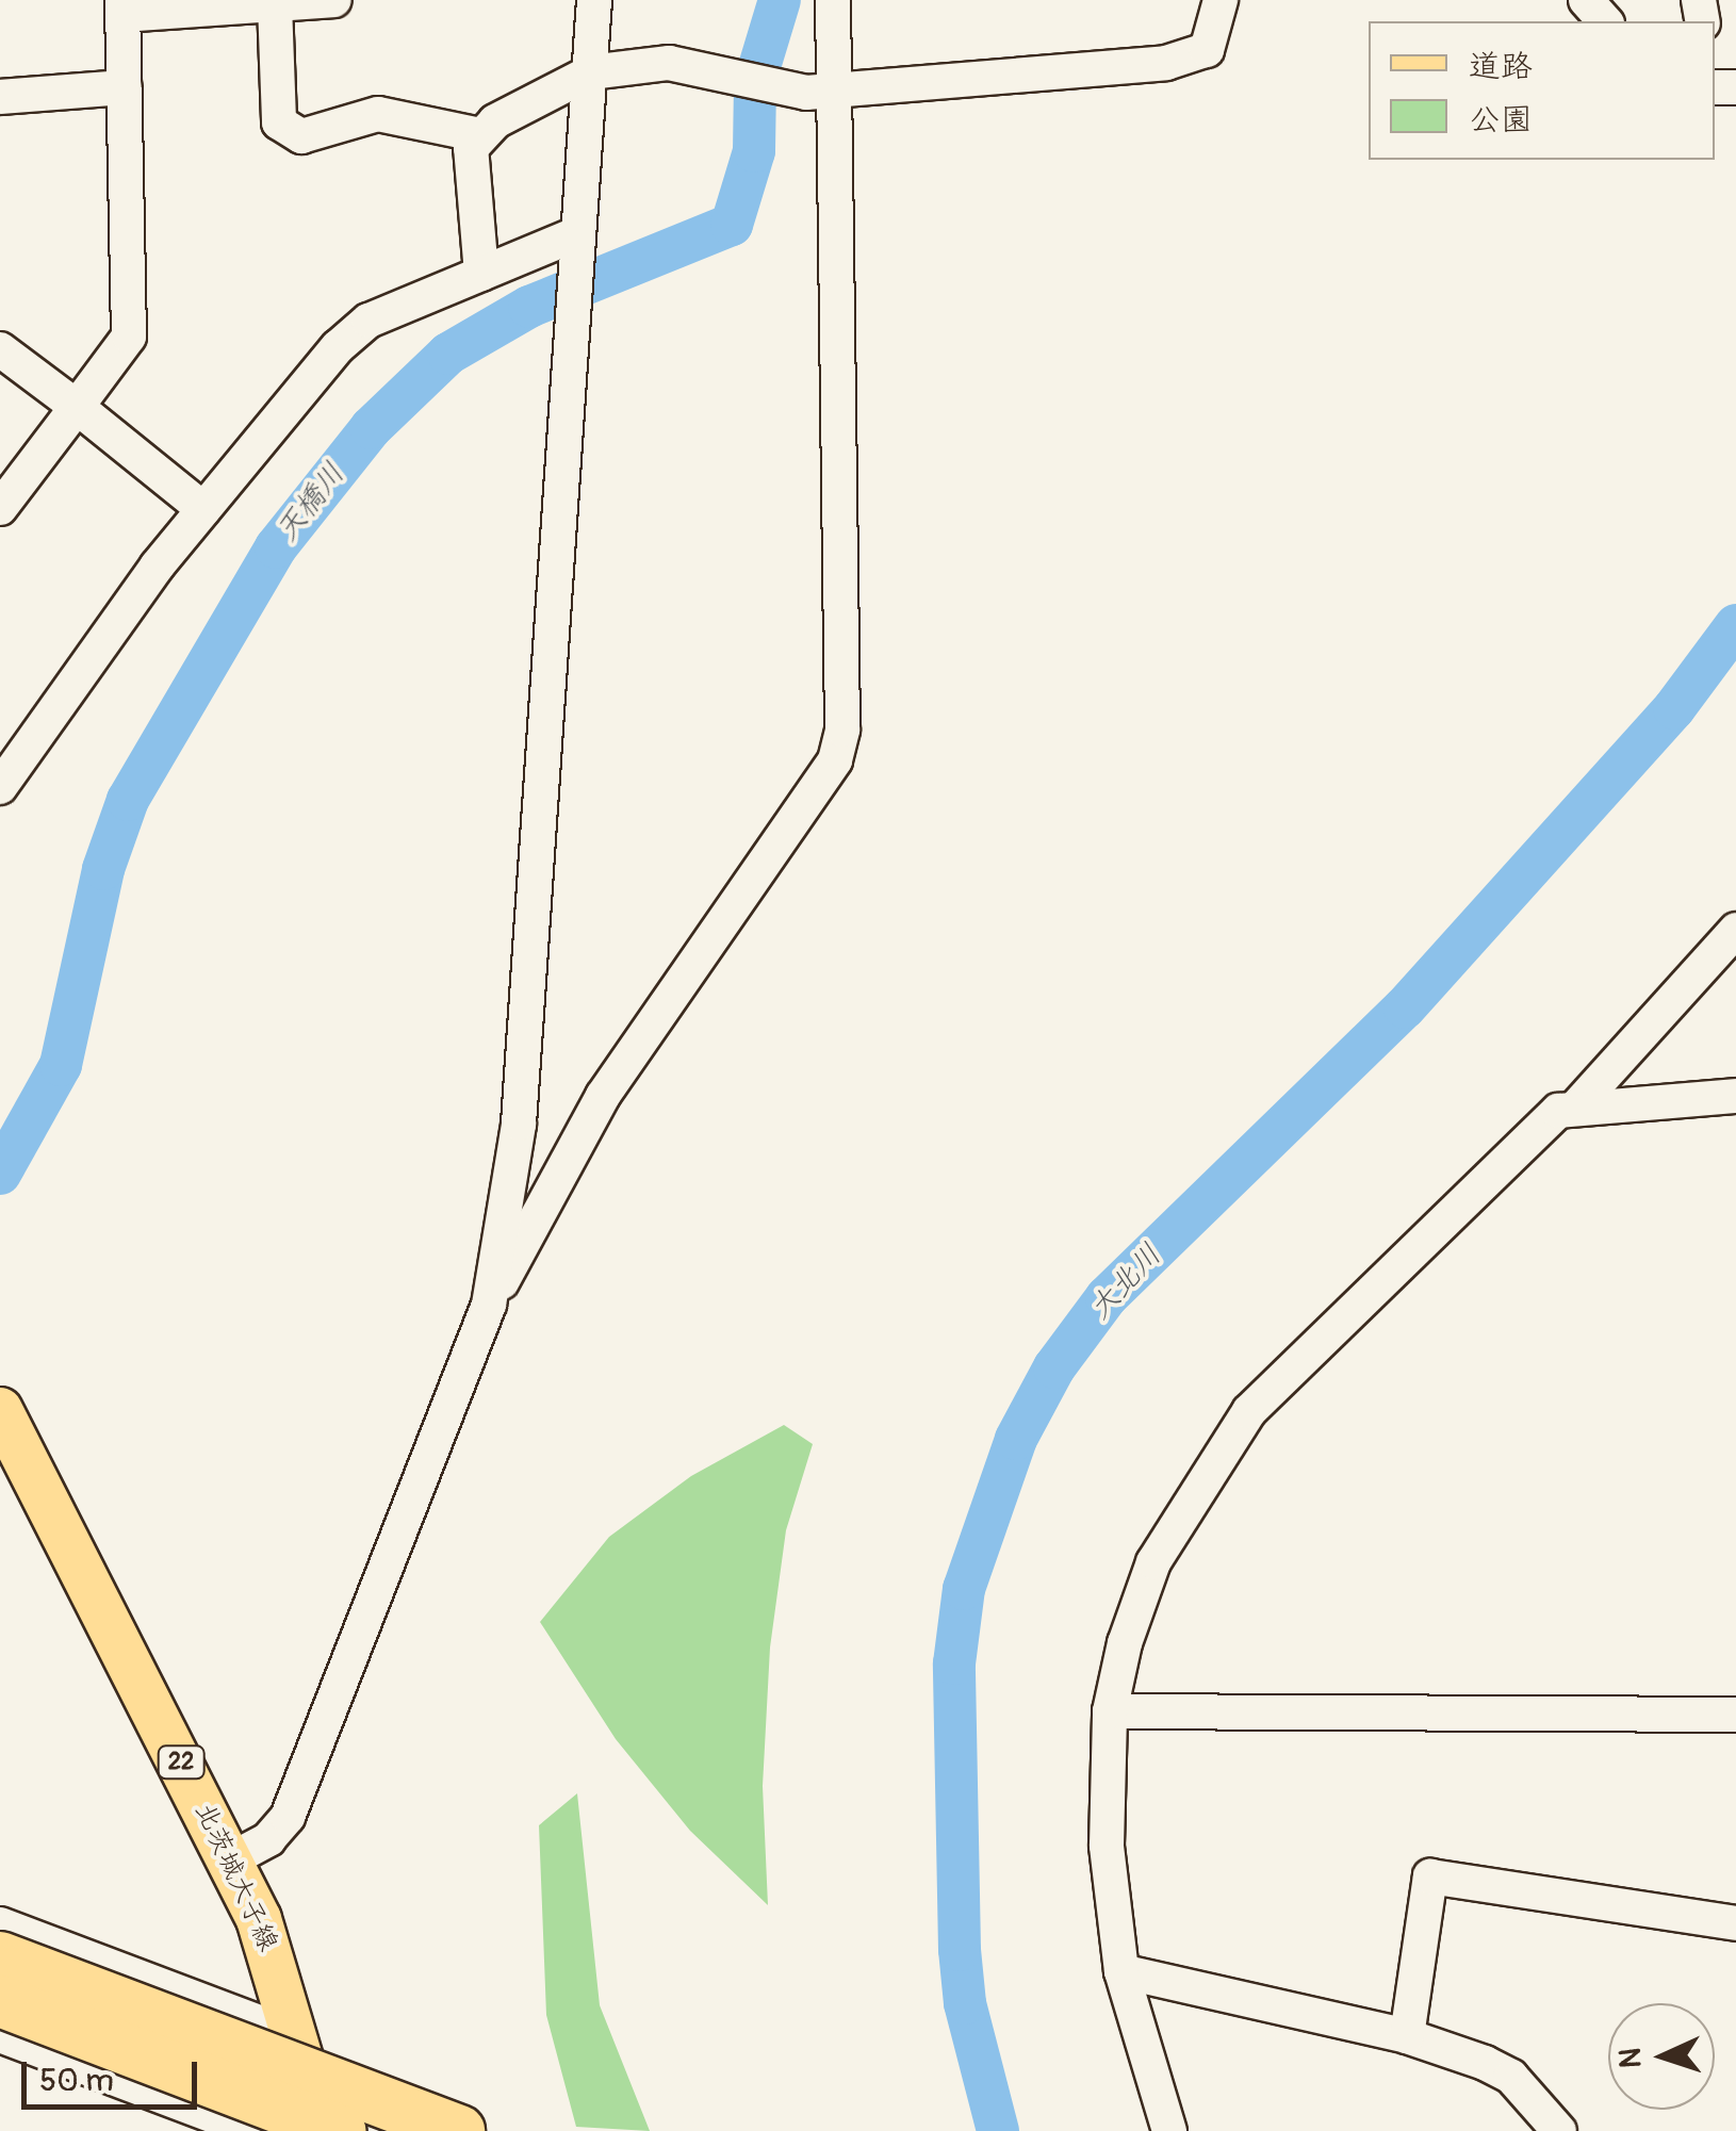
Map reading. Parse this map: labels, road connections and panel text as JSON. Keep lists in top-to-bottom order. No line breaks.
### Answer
{"streets":{"main road":["22","北茨城大子線"]},"water":["天橋川","大北川"],"legend":["道路","公園"],"scale_bar":"50 m","north":"left"}
